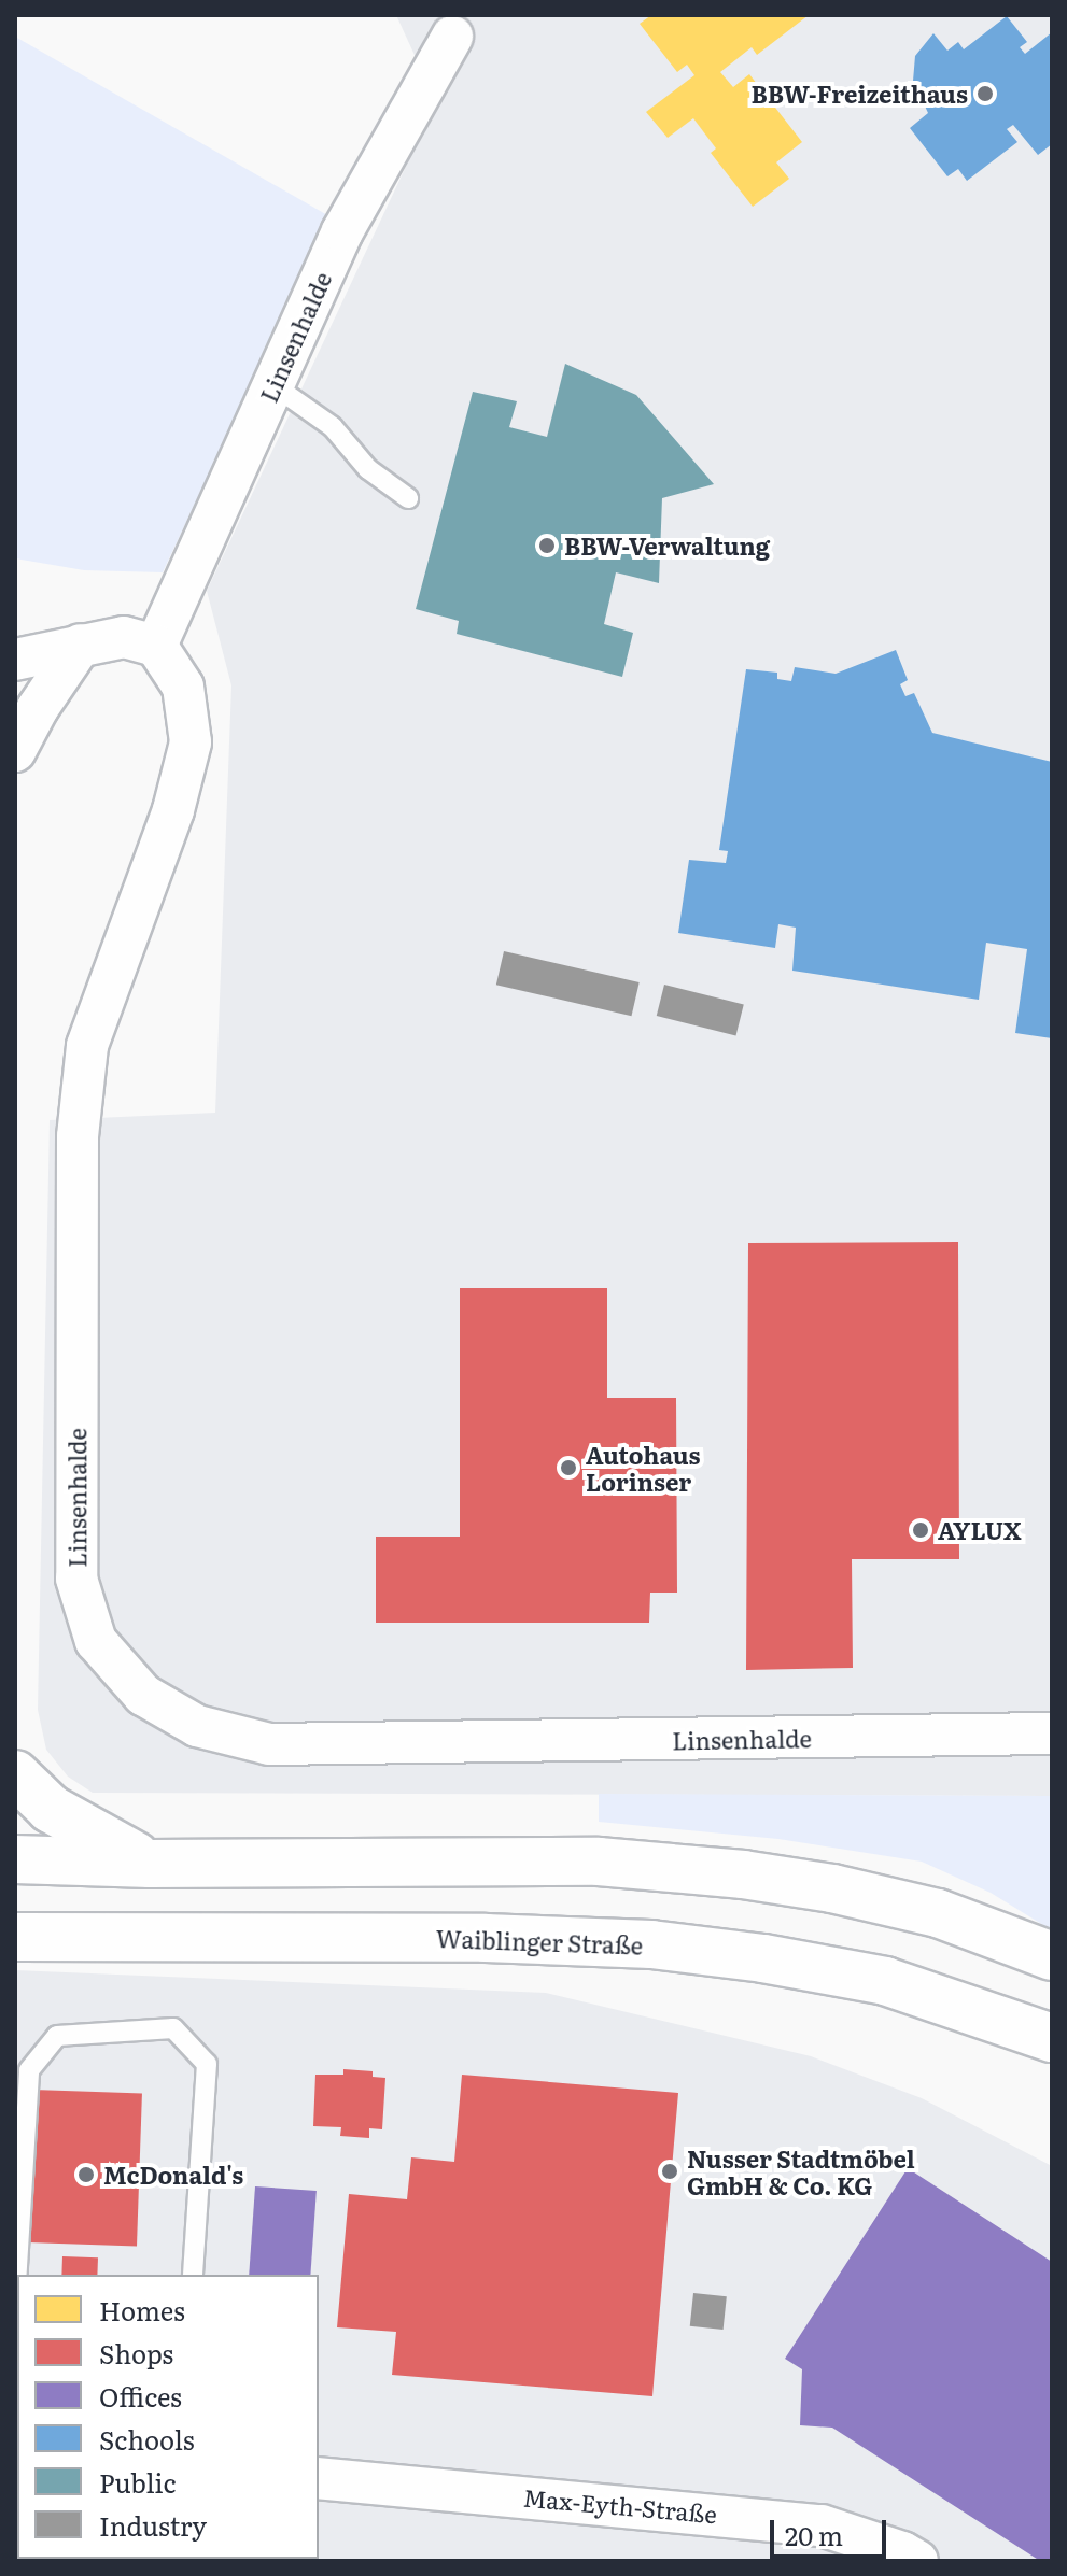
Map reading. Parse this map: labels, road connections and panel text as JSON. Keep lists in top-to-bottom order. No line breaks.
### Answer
{"streets":{"main road":["Waiblinger Straße"],"street":["Linsenhalde","Max-Eyth-Straße"]},"places":["BBW-Freizeithaus","BBW-Verwaltung","Autohaus Lorinser","AYLUX","Nusser Stadtmöbel GmbH & Co. KG","McDonald's"],"legend":["Homes","Shops","Offices","Schools","Public","Industry"],"scale_bar":"20 m"}
